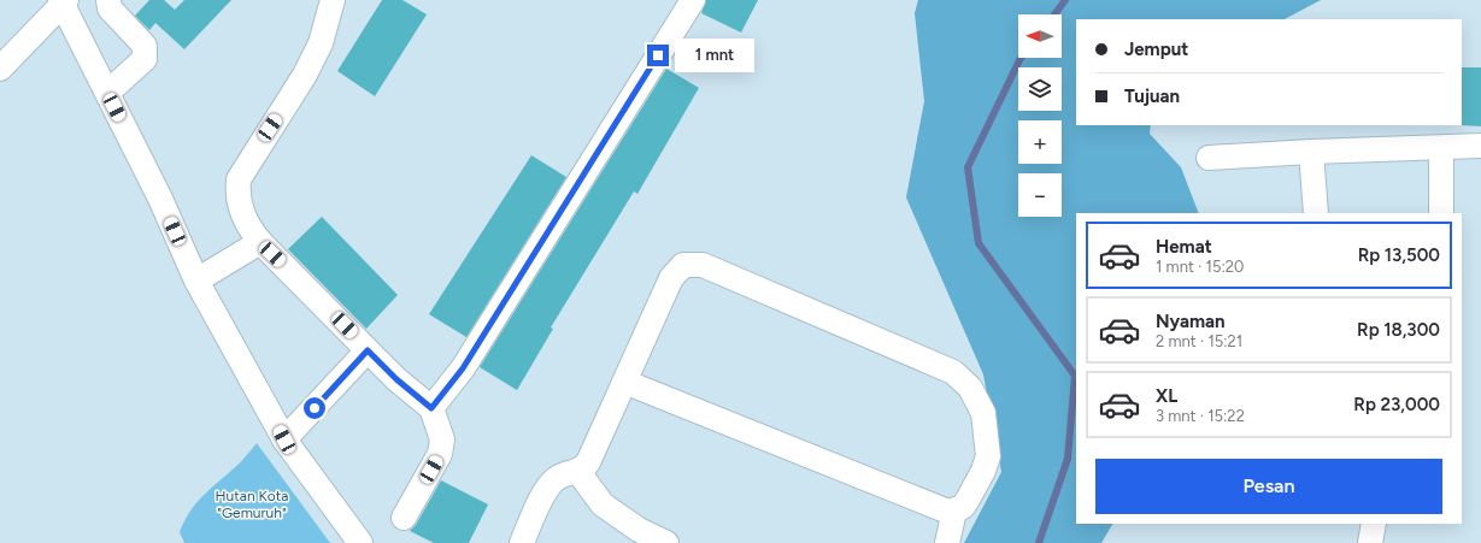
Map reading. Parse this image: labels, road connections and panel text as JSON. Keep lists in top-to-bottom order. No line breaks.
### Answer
{"parks":["Hutan Kota \"Gemuruh\""],"north":"left","page":{"map_buttons":["+","−"],"banner":["Jemput","Tujuan"],"bubble":"1 mnt","list":[{"name":"Hemat","note":"1 mnt · 15:20","value":"Rp 13,500"},{"name":"Nyaman","note":"2 mnt · 15:21","value":"Rp 18,300"},{"name":"XL","note":"3 mnt · 15:22","value":"Rp 23,000"}],"buttons":"Pesan"}}
